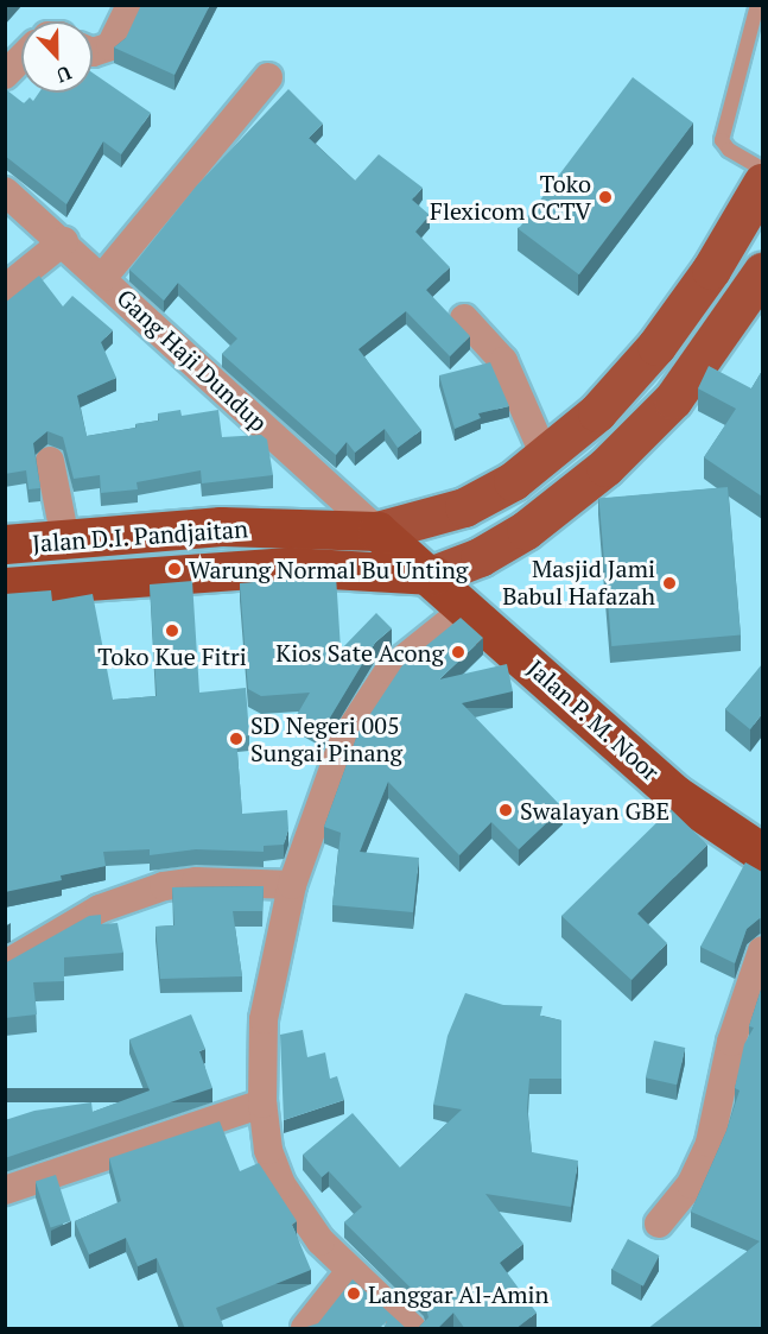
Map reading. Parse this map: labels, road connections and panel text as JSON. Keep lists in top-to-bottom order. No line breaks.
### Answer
{"streets":{"highway":["Jalan D.I. Pandjaitan","Jalan P. M. Noor"],"street":["Gang Haji Dundup"]},"crossings":[["Gang Haji Dundup","Jalan D.I. Pandjaitan"],["Gang Haji Dundup","Jalan P. M. Noor"],["Jalan D.I. Pandjaitan","Jalan P. M. Noor"]],"places":["Toko Flexicom CCTV","Warung Normal Bu Unting","Masjid Jami Babul Hafazah","Toko Kue Fitri","Kios Sate Acong","SD Negeri 005 Sungai Pinang","Swalayan GBE","Langgar Al-Amin"],"north":"bottom"}
